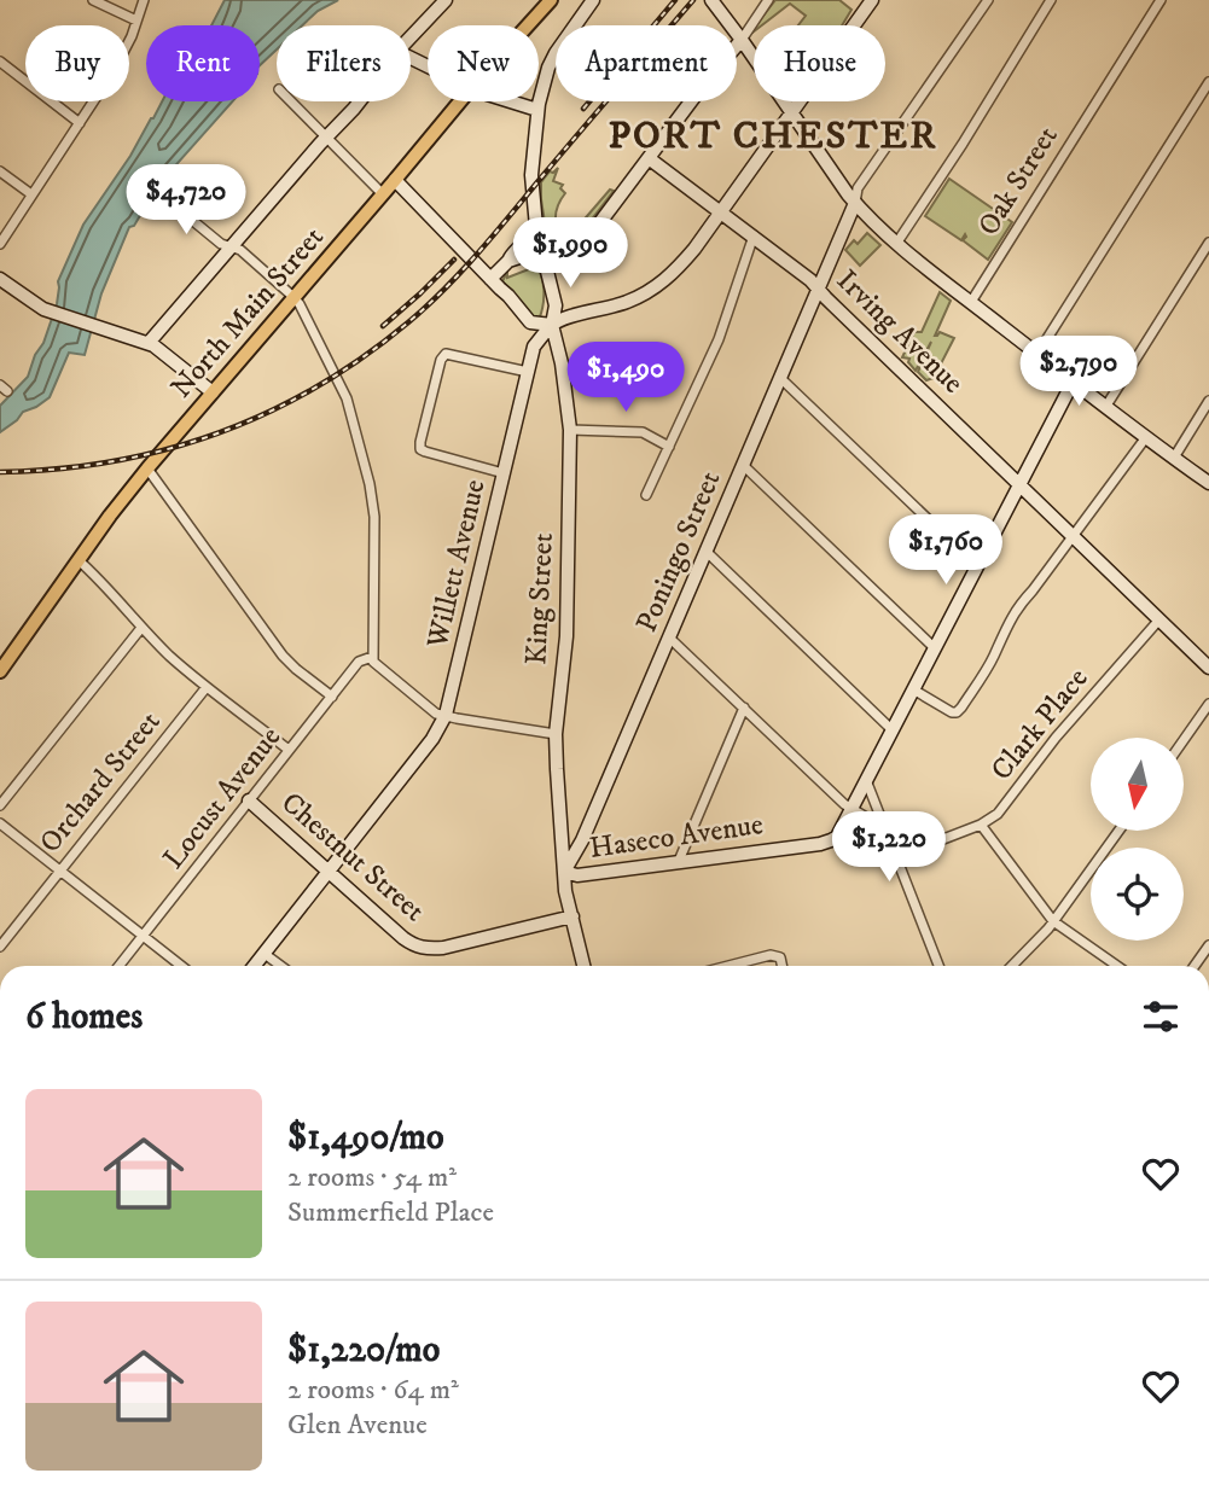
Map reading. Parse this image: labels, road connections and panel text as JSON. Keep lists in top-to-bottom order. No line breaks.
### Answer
{"streets":{"main road":["North Main Street"],"street":["Oak Street","Irving Avenue","Poningo Street","Willett Avenue","King Street","Clark Place","Orchard Street","Locust Avenue","Haseco Avenue","Chestnut Street"]},"crossings":[["Irving Avenue","Poningo Street"],["Irving Avenue","Clark Place"],["Irving Avenue","Haseco Avenue"],["Poningo Street","King Street"],["Poningo Street","Haseco Avenue"],["Willett Avenue","King Street"],["Willett Avenue","Chestnut Street"],["King Street","Haseco Avenue"],["King Street","Chestnut Street"],["Locust Avenue","Chestnut Street"]],"districts":["PORT CHESTER"],"north":"bottom","page":{"chip":["Buy","Rent","Filters","New","Apartment","House"],"price":["$4,720","$1,990","$2,790","$1,490","$1,760","$1,220"],"heading":"6 homes","list":[{"name":"$1,490/mo","note":"2 rooms · 54 m² · Summerfield Place"},{"name":"$1,220/mo","note":"2 rooms · 64 m² · Glen Avenue"}]}}
